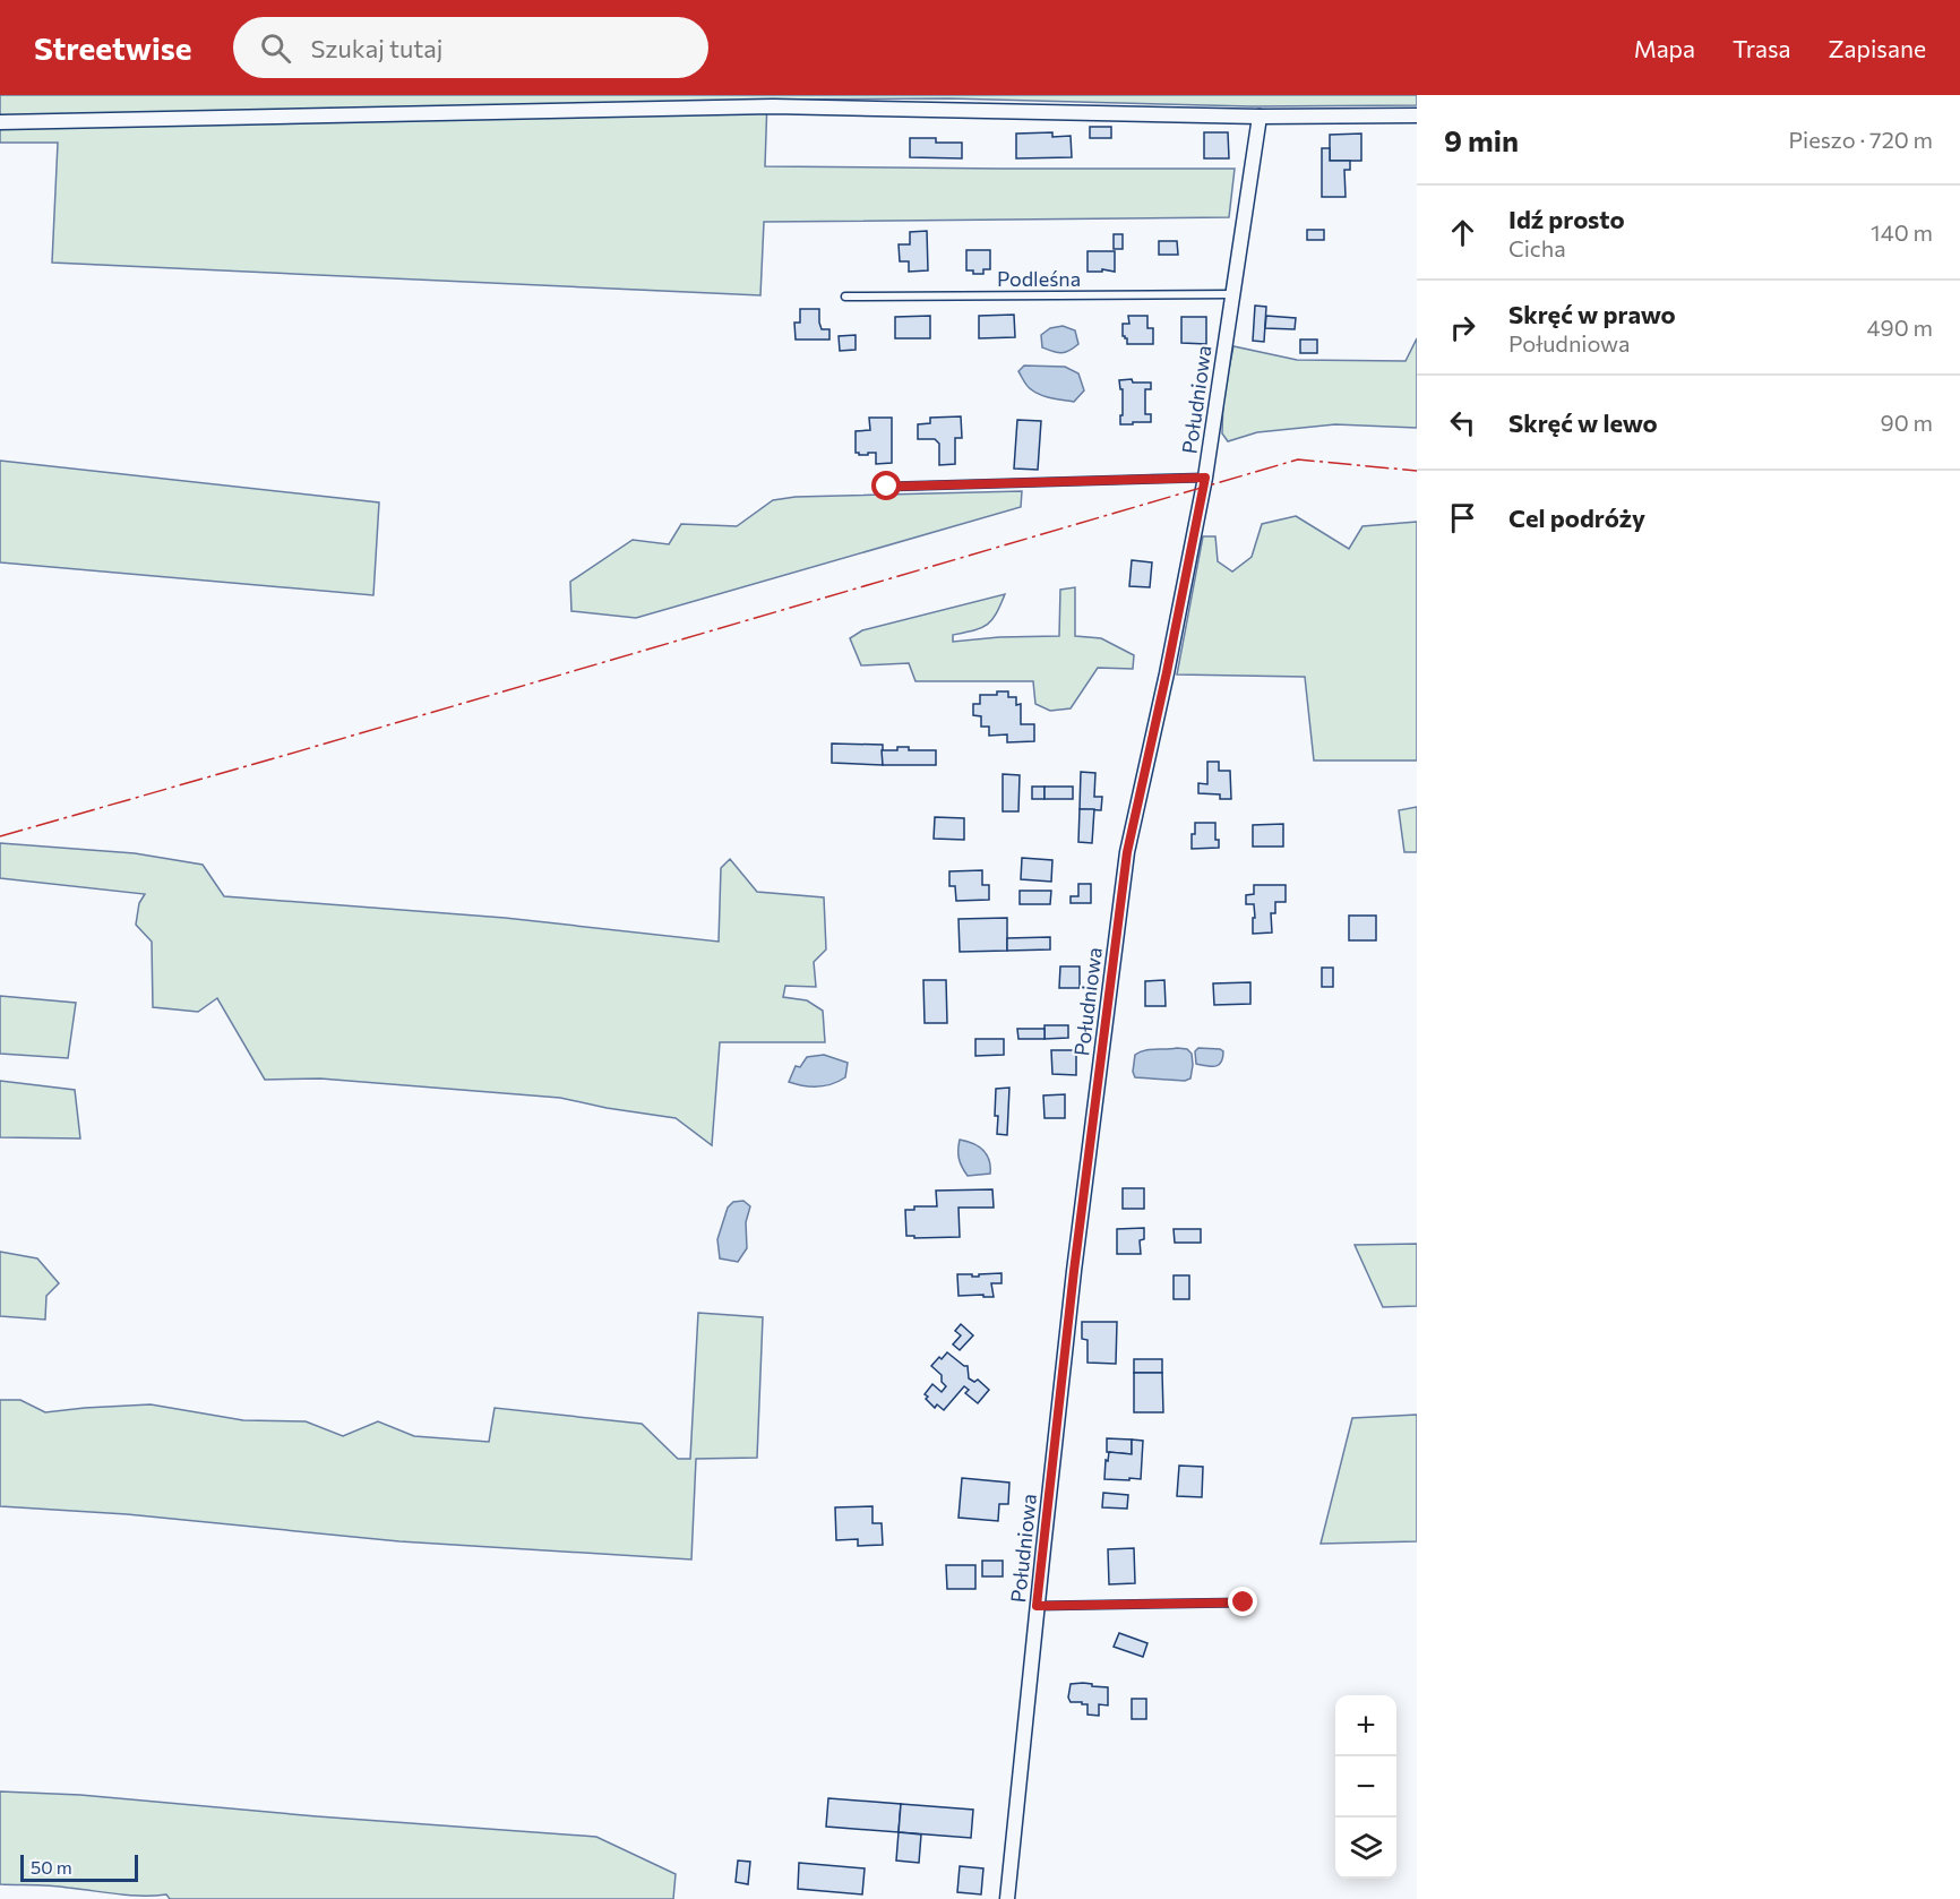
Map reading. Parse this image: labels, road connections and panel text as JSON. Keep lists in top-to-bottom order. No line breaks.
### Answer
{"streets":{"street":["Południowa"],"lane":["Podleśna"]},"crossings":[["Podleśna","Południowa"]],"scale_bar":"50 m","page":{"header":"Streetwise","search":"Szukaj tutaj","nav":["Mapa","Trasa","Zapisane"],"heading":["9 min","Pieszo · 720 m"],"list":[["Idź prosto","Cicha","140 m"],["Skręć w prawo","Południowa","490 m"],["Skręć w lewo","90 m"],"Cel podróży"],"map_buttons":["+","−"],"scale":"50 m"}}
